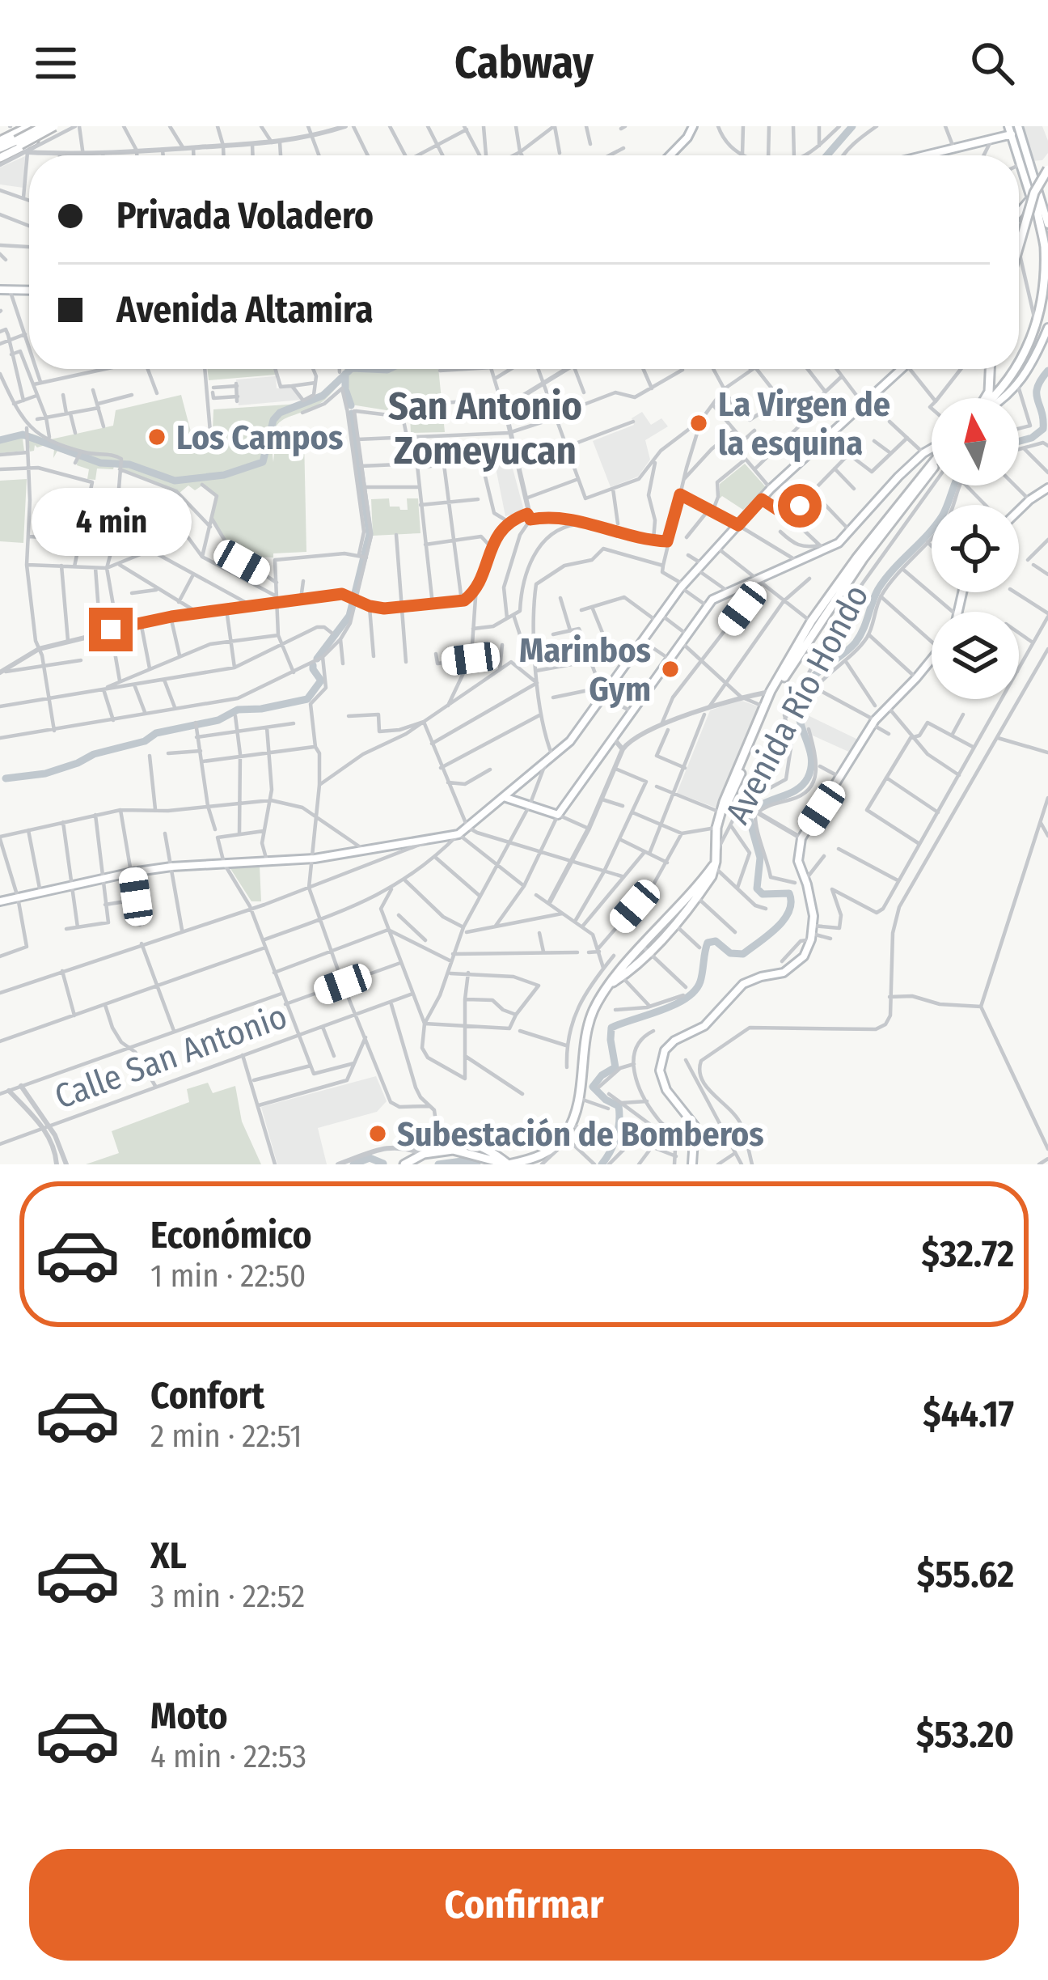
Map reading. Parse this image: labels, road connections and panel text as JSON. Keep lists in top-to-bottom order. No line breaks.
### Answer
{"streets":{"street":["Avenida Río Hondo","Calle San Antonio"]},"districts":["San Antonio Zomeyucan"],"places":["La Virgen de la esquina","Los Campos","Marinbos Gym","Subestación de Bomberos"],"north":"top","page":{"header":"Cabway","banner":["Privada Voladero","Avenida Altamira"],"bubble":"4 min","list":[{"name":"Económico","note":"1 min · 22:50","value":"$32.72"},{"name":"Confort","note":"2 min · 22:51","value":"$44.17"},{"name":"XL","note":"3 min · 22:52","value":"$55.62"},{"name":"Moto","note":"4 min · 22:53","value":"$53.20"}],"buttons":"Confirmar"}}
